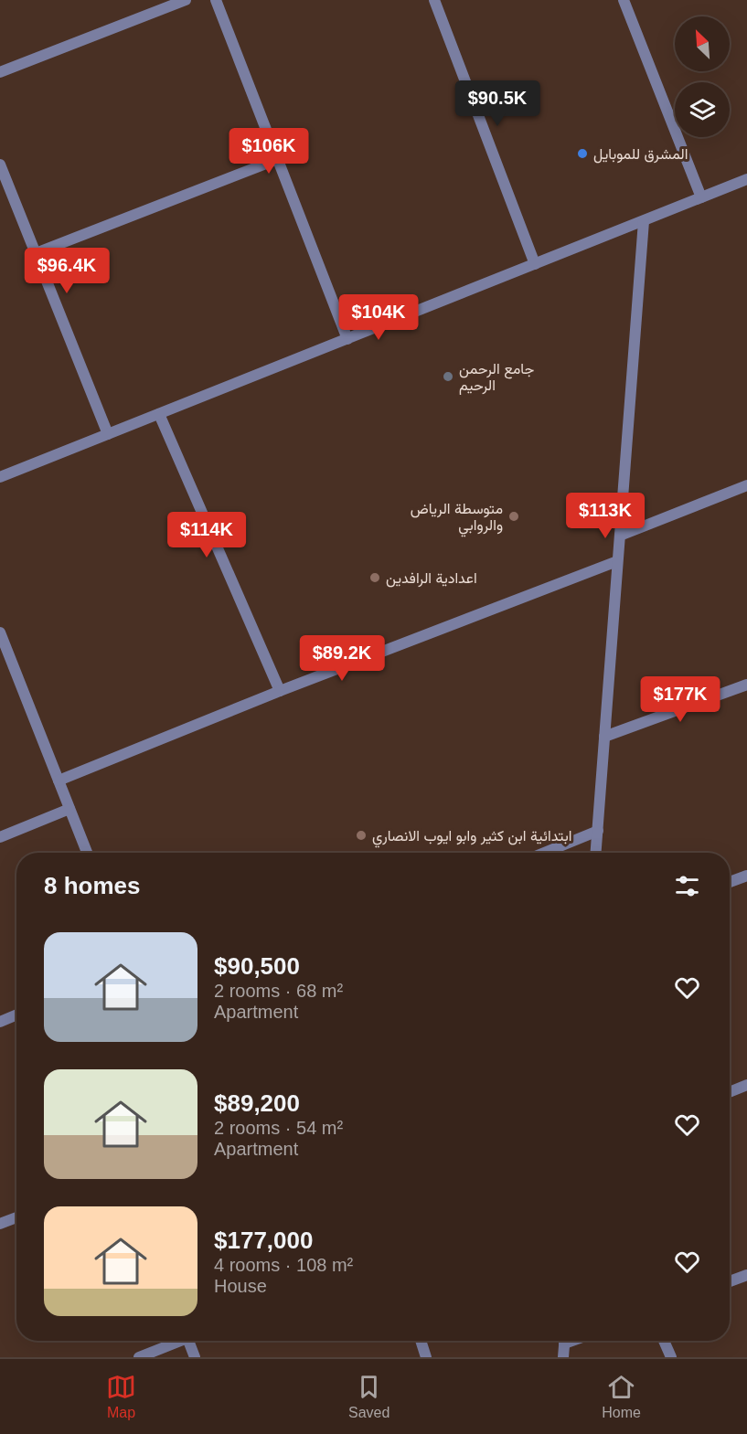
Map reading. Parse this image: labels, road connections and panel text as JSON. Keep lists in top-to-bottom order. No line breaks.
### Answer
{"places":["المشرق للموبايل","جامع الرحمن الرحيم","متوسطة الرياض والروابي","اعدادية الرافدين","ابتدائية ابن كثير وابو ايوب الانصاري"],"north":"top left","page":{"price":["$90.5K","$106K","$96.4K","$104K","$113K","$114K","$89.2K","$177K"],"heading":"8 homes","list":[{"name":"$90,500","note":"2 rooms · 68 m² · Apartment"},{"name":"$89,200","note":"2 rooms · 54 m² · Apartment"},{"name":"$177,000","note":"4 rooms · 108 m² · House"}],"tabs":["Map","Saved","Home"]}}
